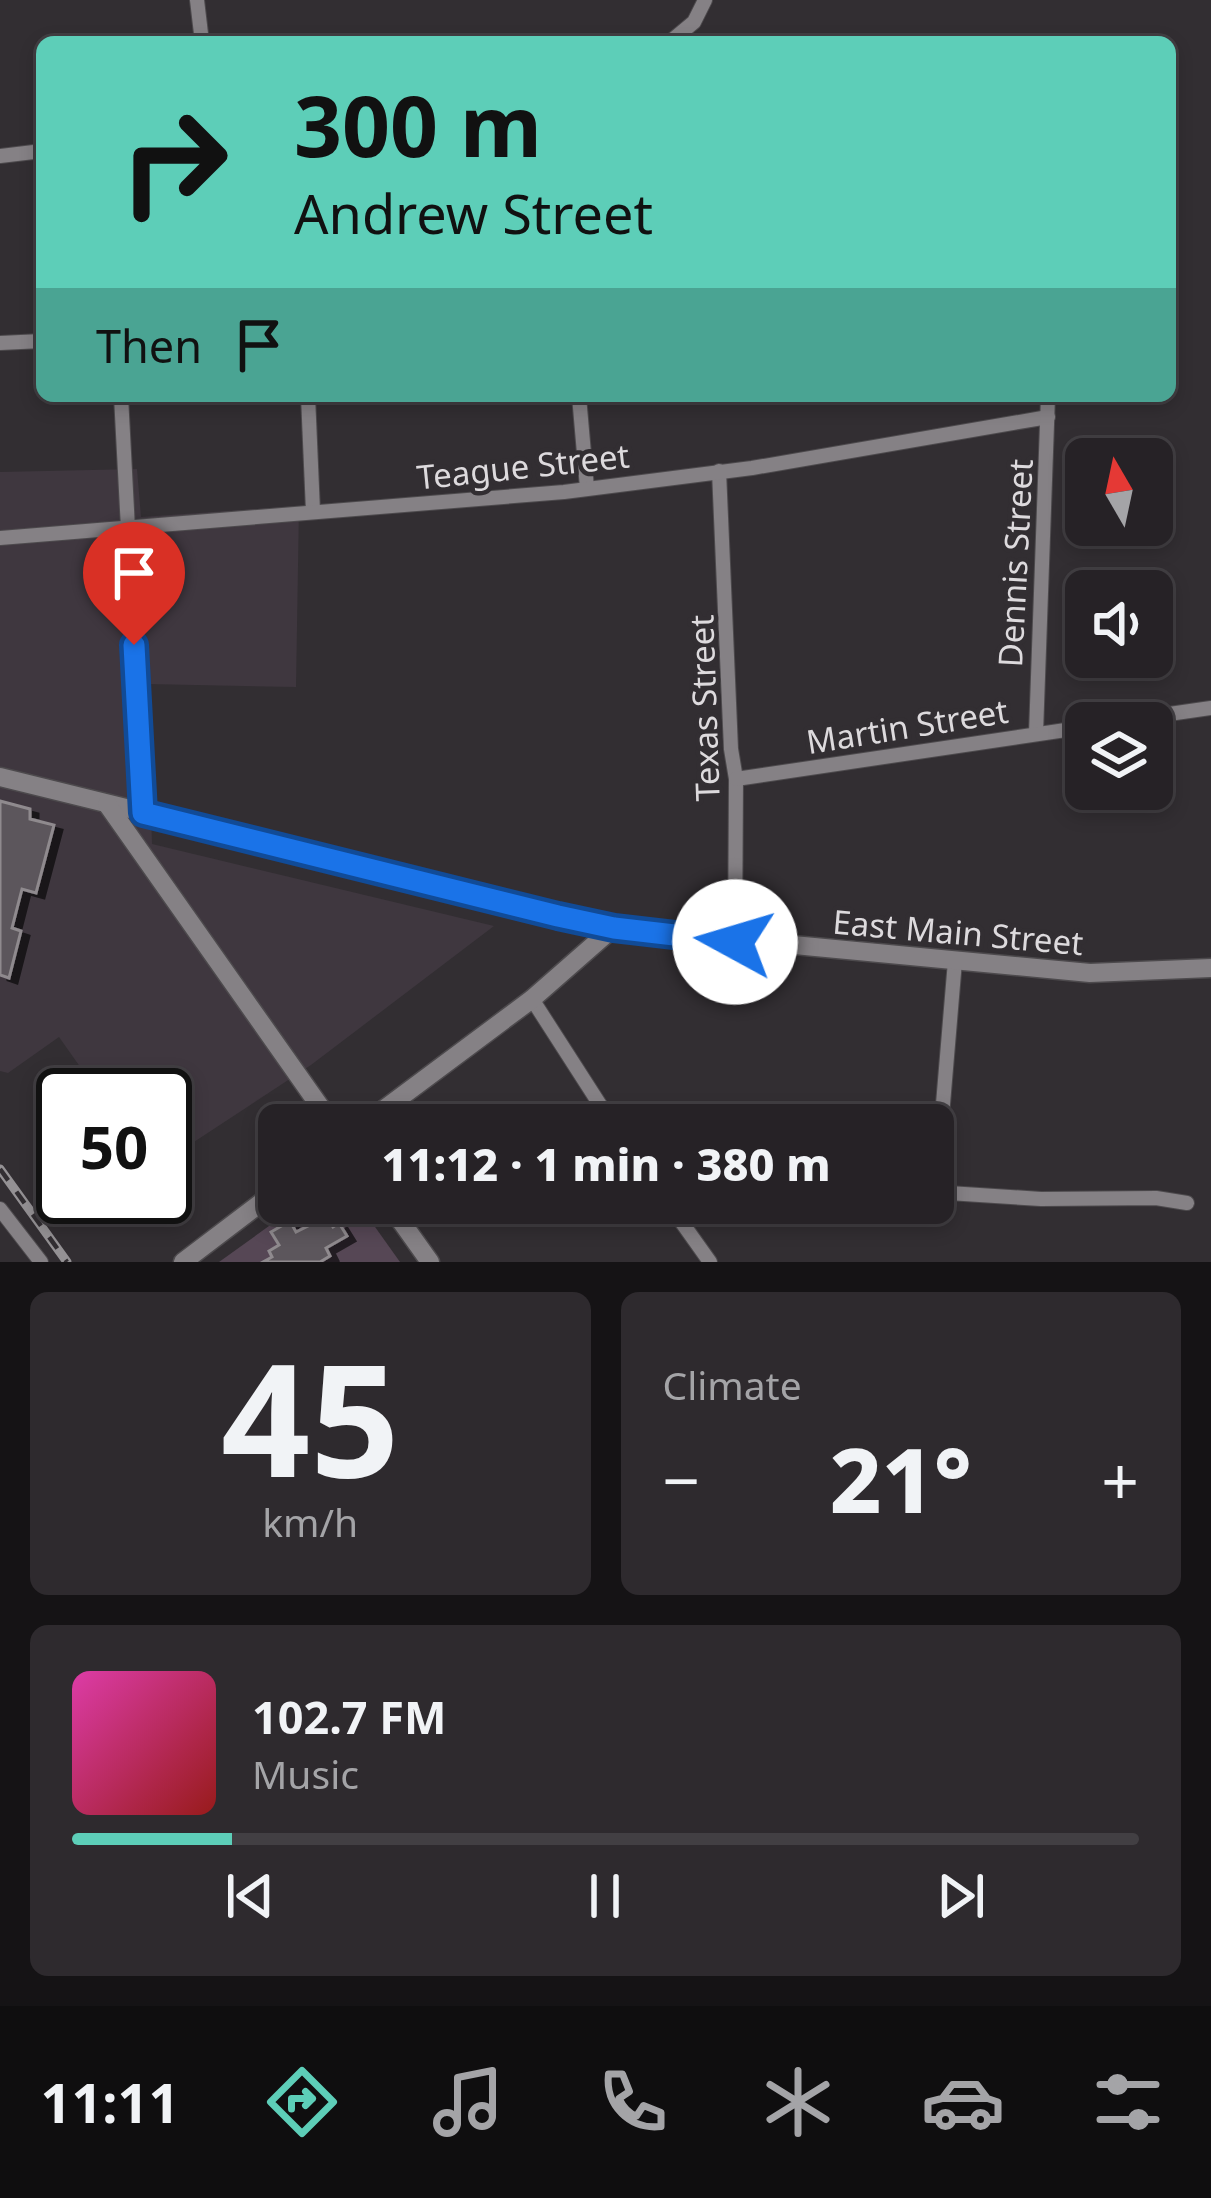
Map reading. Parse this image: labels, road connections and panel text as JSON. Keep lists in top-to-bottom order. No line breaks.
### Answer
{"streets":{"main road":["East Main Street"],"street":["Teague Street","Dennis Street","Texas Street","Martin Street"]},"crossings":[["Teague Street","Dennis Street"],["Teague Street","Texas Street"],["Dennis Street","Martin Street"],["Texas Street","Martin Street"],["Texas Street","East Main Street"]],"north":"top","page":{"turn":["300 m","Andrew Street"],"then":"Then","limit":"50","trip":"11:12 · 1 min · 380 m","tile":[["45","km/h"],"Climate"],"heat":["−","21°","+"],"song":["102.7 FM","Music"],"tabs":"11:11"}}
